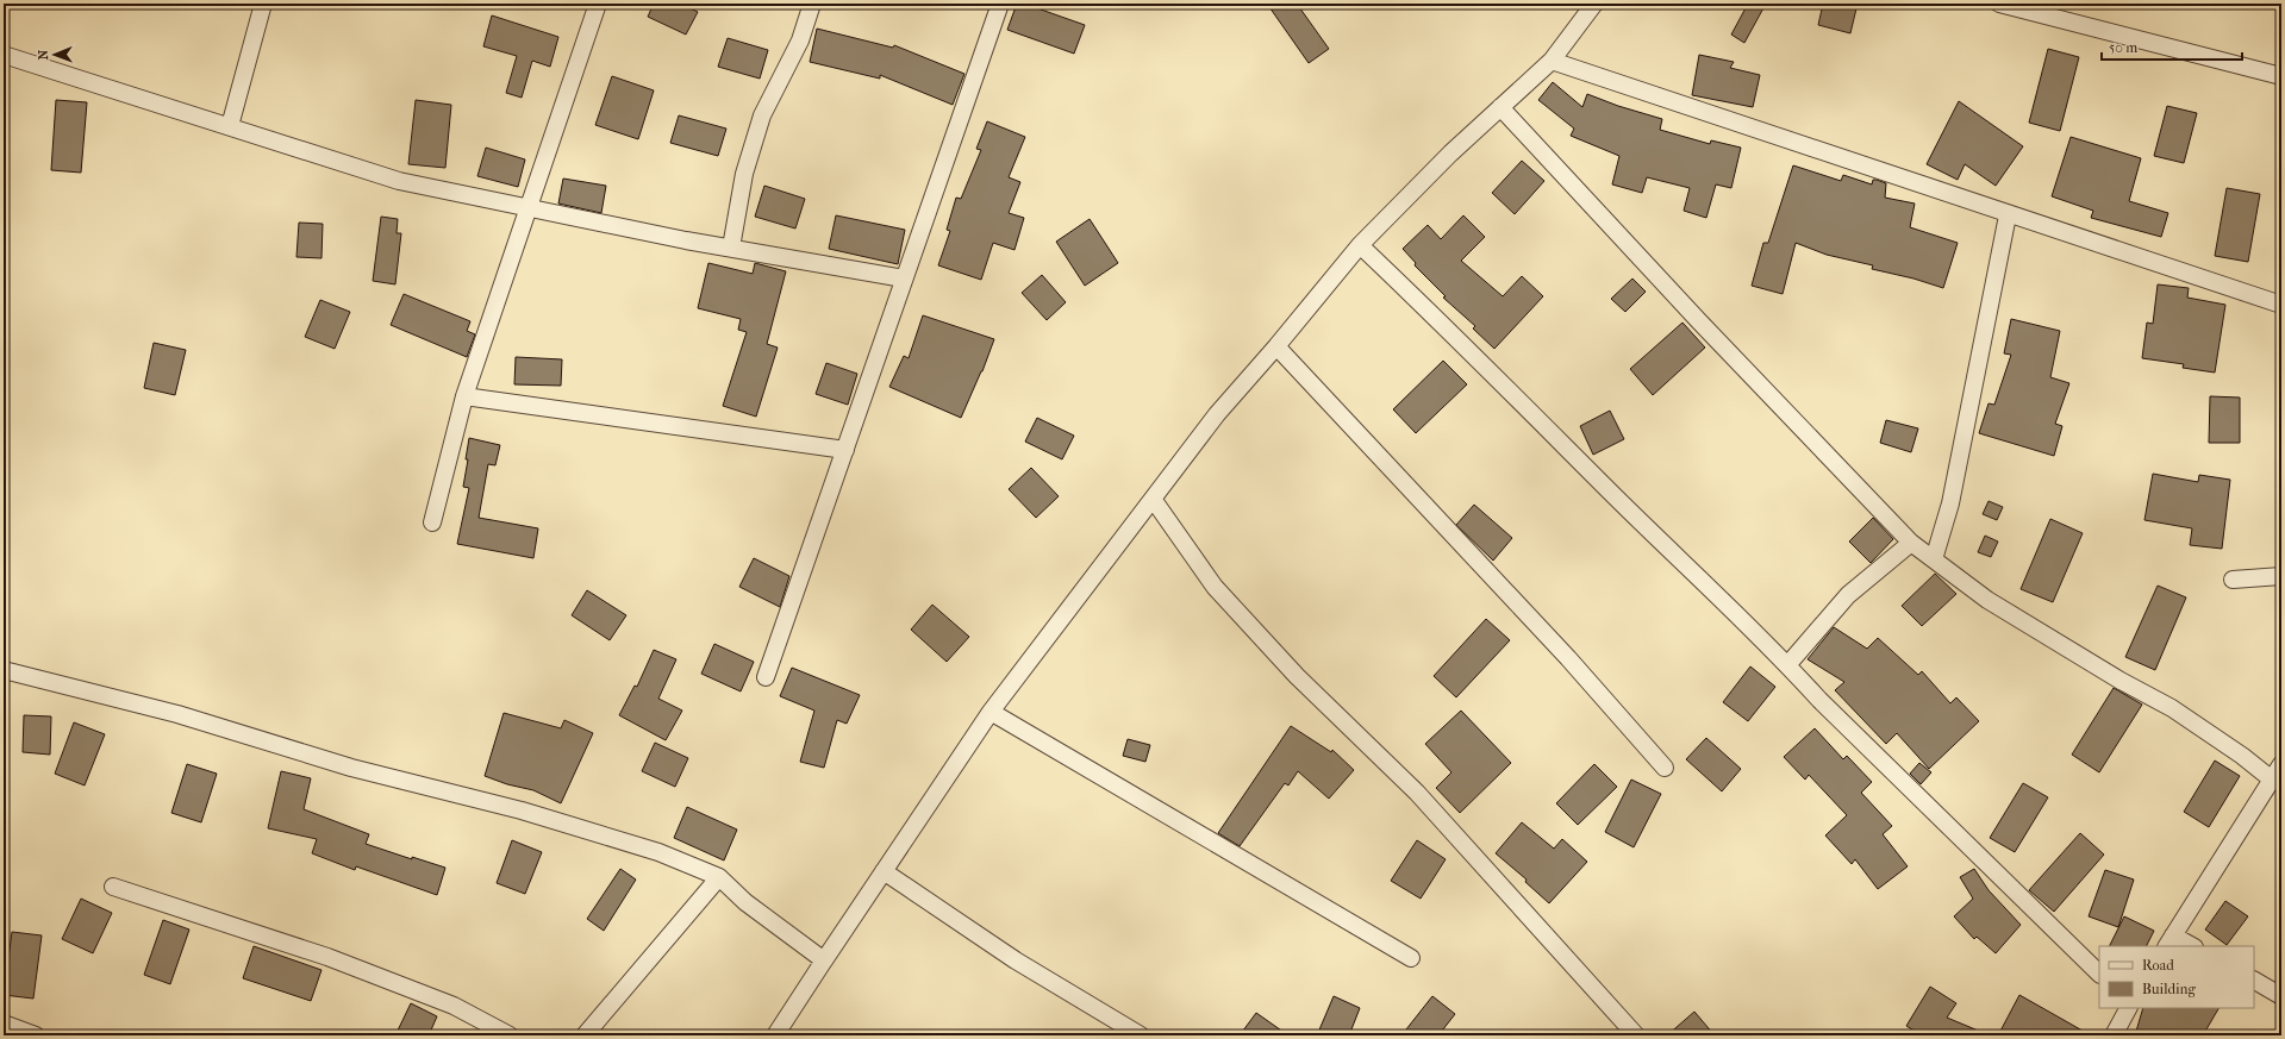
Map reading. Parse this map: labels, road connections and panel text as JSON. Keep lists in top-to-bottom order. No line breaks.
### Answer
{"legend":["Road","Building"],"scale_bar":"50 m","north":"left"}
